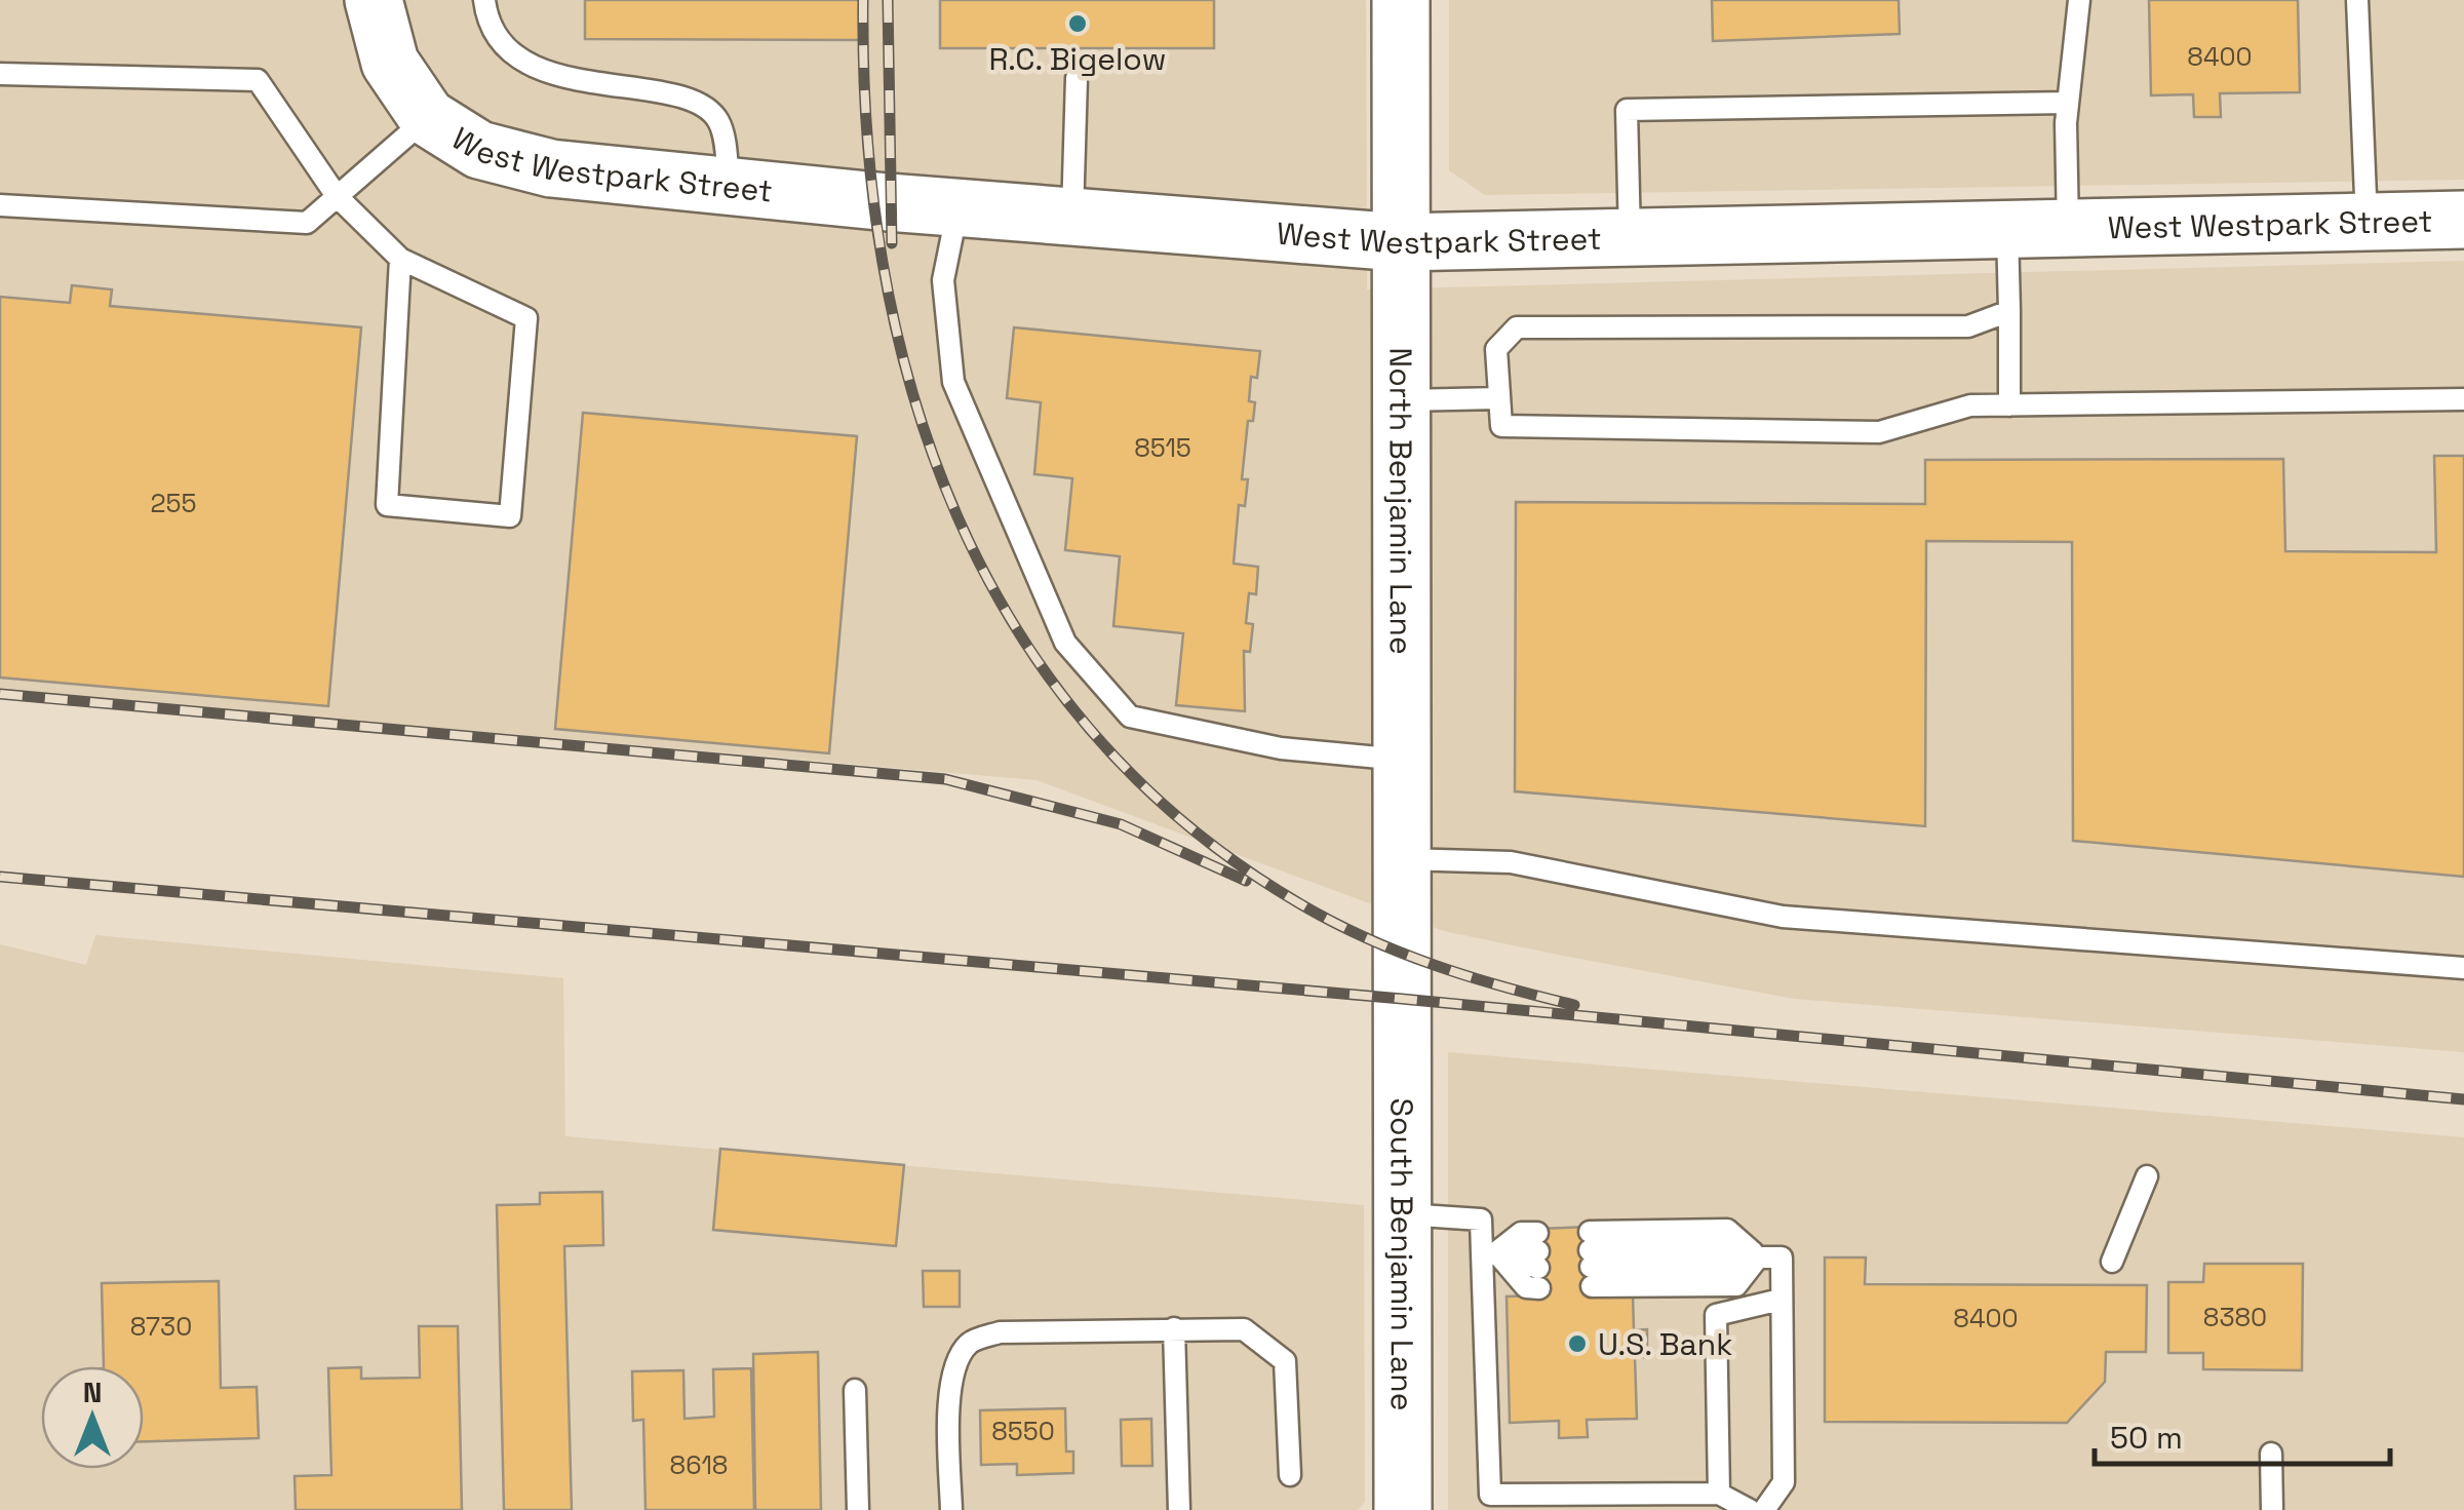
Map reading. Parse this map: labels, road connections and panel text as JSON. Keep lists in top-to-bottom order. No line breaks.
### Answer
{"streets":{"street":["West Westpark Street","North Benjamin Lane","South Benjamin Lane"]},"crossings":[["West Westpark Street","North Benjamin Lane"],["North Benjamin Lane","South Benjamin Lane"]],"places":["R.C. Bigelow","U.S. Bank"],"house_numbers":["8400","8515","255","8380","8400","8730","8550","8618"],"scale_bar":"50 m","north":"top"}
